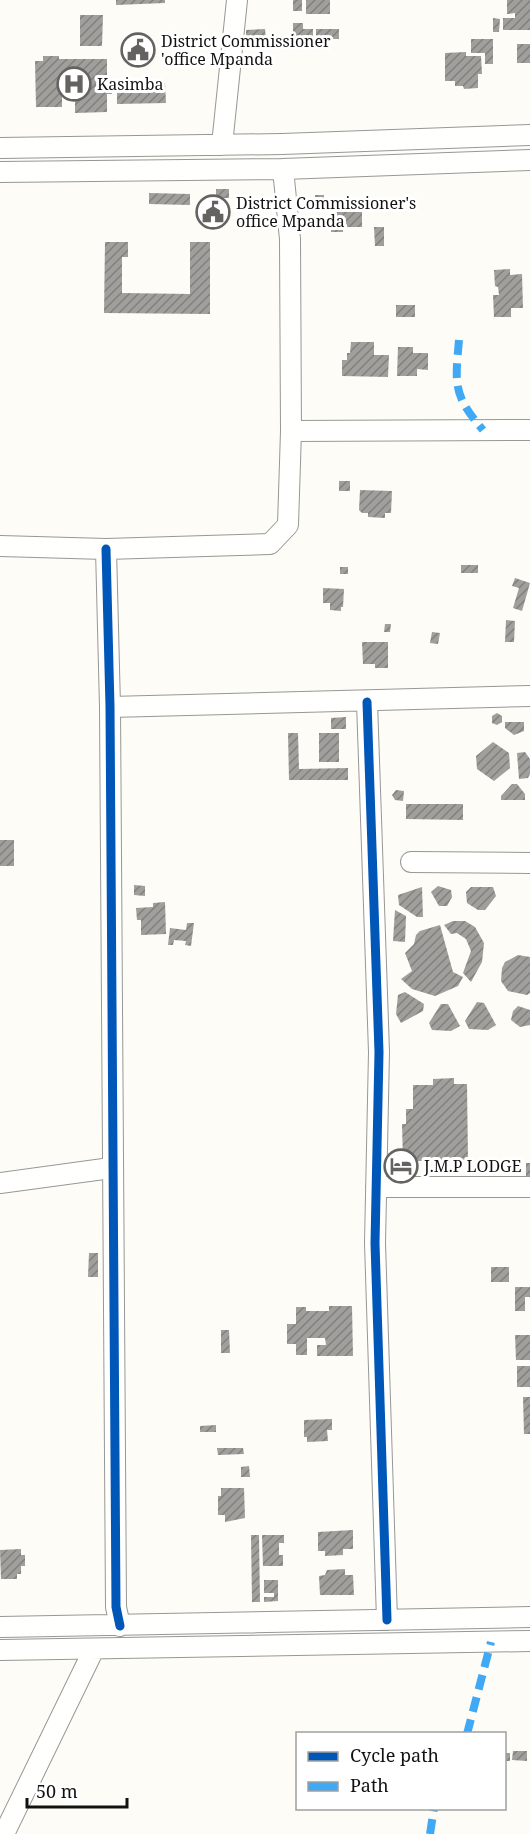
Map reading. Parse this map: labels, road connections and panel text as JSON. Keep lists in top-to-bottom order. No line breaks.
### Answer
{"places":{"public building":["District Commissioner 'office Mpanda","District Commissioner's office Mpanda"],"hospital":["Kasimba"],"hotel":["J.M.P LODGE"]},"legend":["Cycle path","Path"],"scale_bar":"50 m"}
